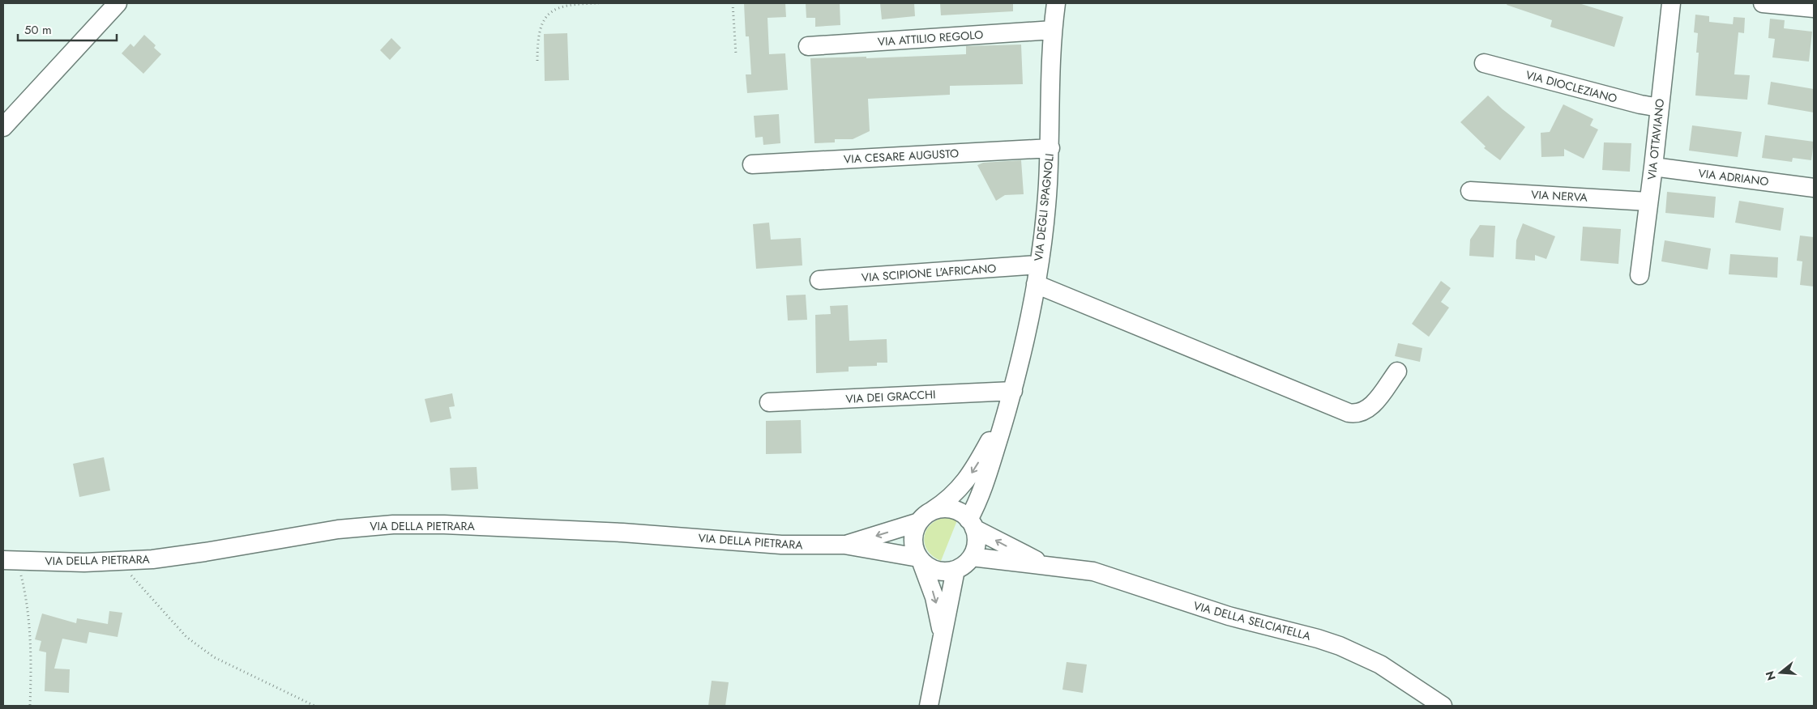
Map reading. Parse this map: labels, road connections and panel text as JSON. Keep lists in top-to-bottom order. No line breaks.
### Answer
{"streets":{"street":["VIA ATTILIO REGOLO","VIA DIOCLEZIANO","VIA OTTAVIANO","VIA CESARE AUGUSTO","VIA ADRIANO","VIA NERVA","VIA DEGLI SPAGNOLI","VIA SCIPIONE L'AFRICANO","VIA DEI GRACCHI","VIA DELLA PIETRARA","VIA DELLA SELCIATELLA"]},"crossings":[["VIA ATTILIO REGOLO","VIA DEGLI SPAGNOLI"],["VIA DIOCLEZIANO","VIA OTTAVIANO"],["VIA OTTAVIANO","VIA ADRIANO"],["VIA OTTAVIANO","VIA NERVA"],["VIA CESARE AUGUSTO","VIA DEGLI SPAGNOLI"],["VIA DEGLI SPAGNOLI","VIA SCIPIONE L'AFRICANO"],["VIA DEGLI SPAGNOLI","VIA DEI GRACCHI"],["VIA DEGLI SPAGNOLI","VIA DELLA PIETRARA"],["VIA DELLA PIETRARA","VIA DELLA SELCIATELLA"]],"scale_bar":"50 m","north":"left"}
